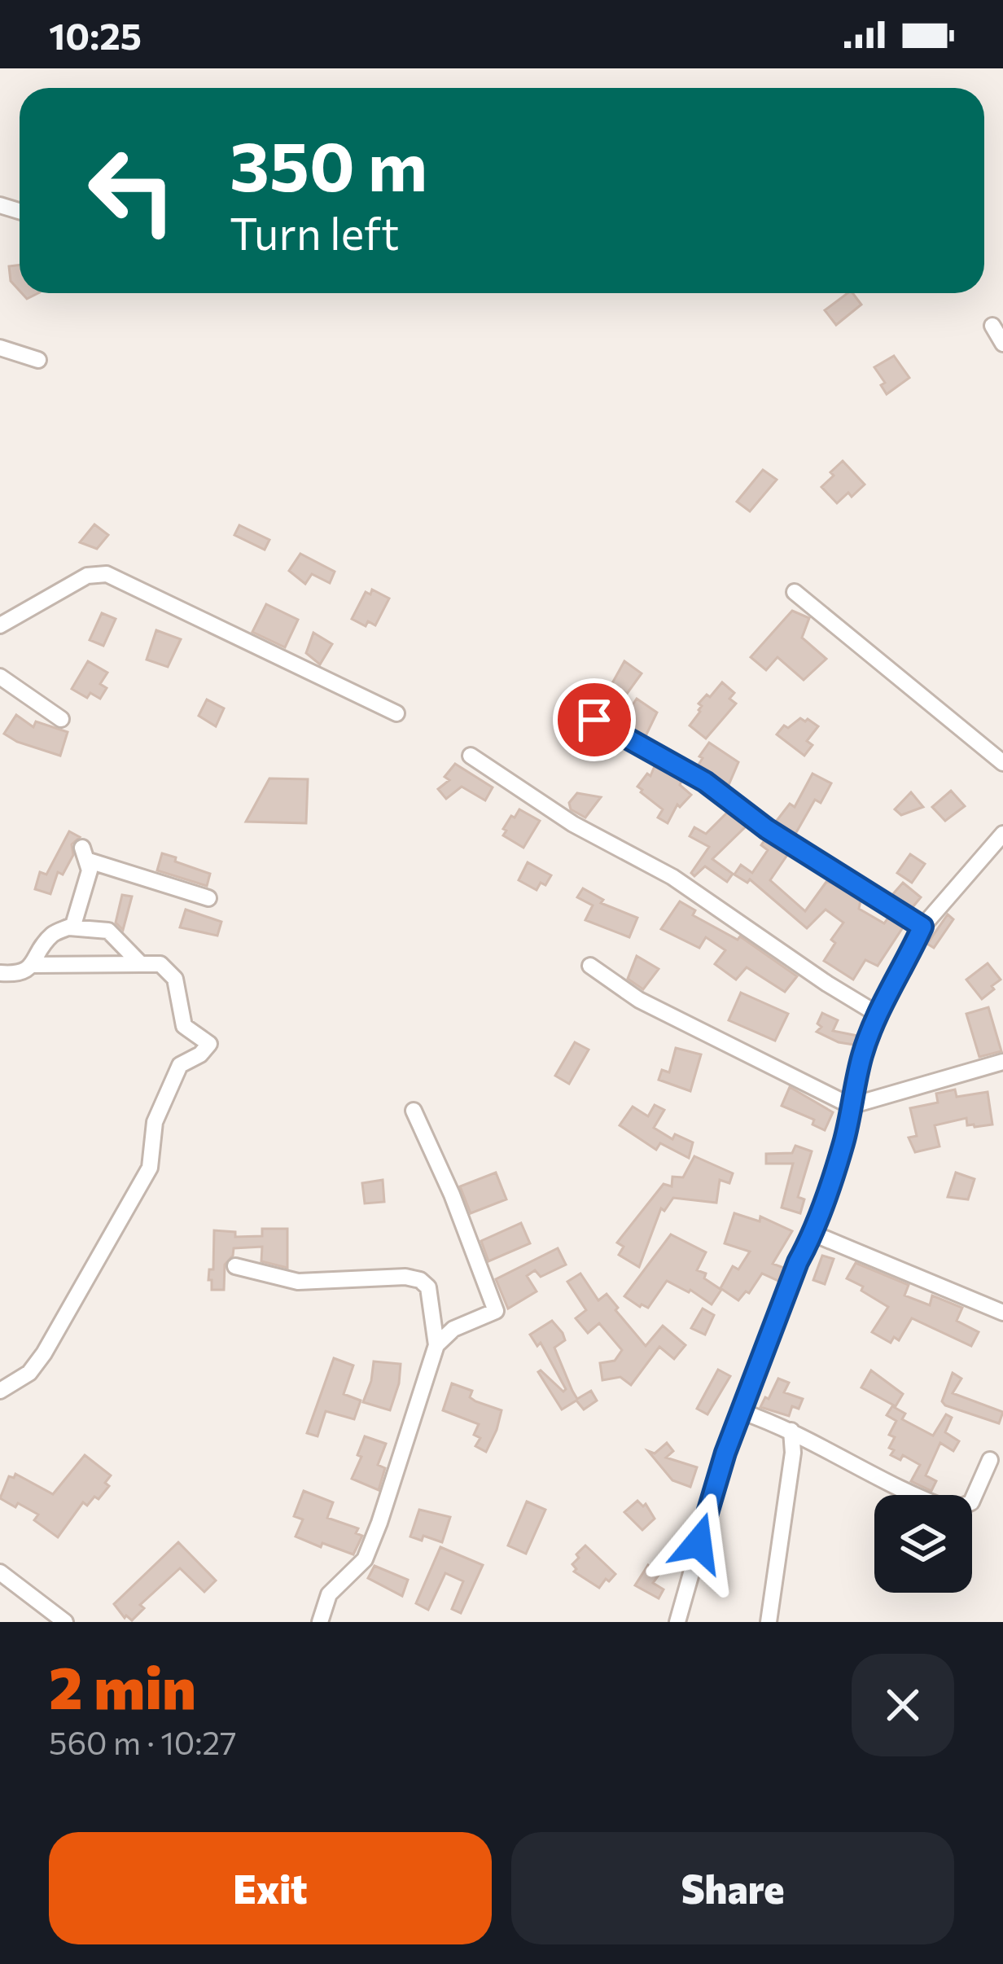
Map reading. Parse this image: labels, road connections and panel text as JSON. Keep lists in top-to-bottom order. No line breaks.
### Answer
{"page":{"status":"10:25","turn":["350 m","Turn left"],"heading":["2 min","560 m · 10:27"],"buttons":["Exit","Share"]}}
